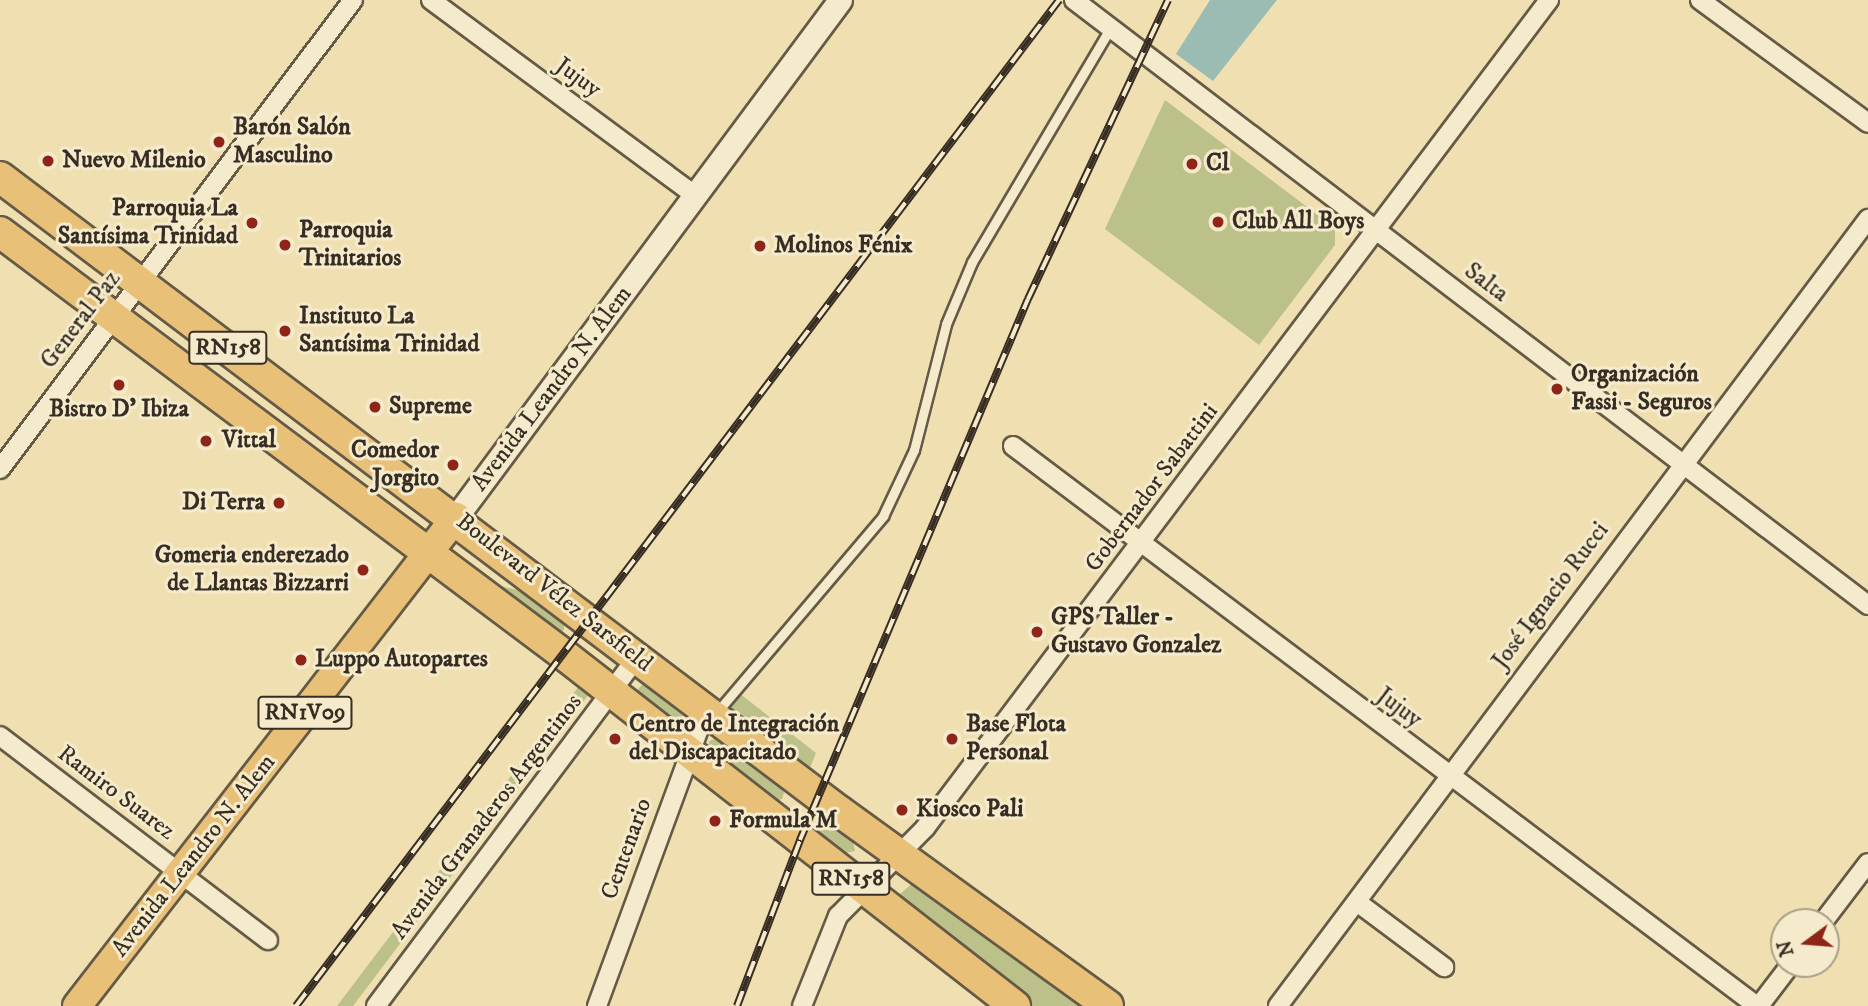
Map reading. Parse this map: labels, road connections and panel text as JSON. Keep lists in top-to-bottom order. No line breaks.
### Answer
{"streets":{"highway":["RN158","Boulevard Vélez Sarsfield"],"main road":["Avenida Leandro N. Alem","RN1V09"],"street":["Jujuy","Salta","General Paz","Gobernador Sabattini","José Ignacio Rucci","Ramiro Suarez","Avenida Granaderos Argentinos","Centenario"]},"crossings":[["Jujuy","Avenida Leandro N. Alem"],["Jujuy","Gobernador Sabattini"],["Jujuy","José Ignacio Rucci"],["Salta","Gobernador Sabattini"],["Salta","José Ignacio Rucci"],["General Paz","Boulevard Vélez Sarsfield"],["Avenida Leandro N. Alem","Boulevard Vélez Sarsfield"],["Avenida Leandro N. Alem","Ramiro Suarez"],["Gobernador Sabattini","Boulevard Vélez Sarsfield"],["Boulevard Vélez Sarsfield","Avenida Granaderos Argentinos"],["Boulevard Vélez Sarsfield","Centenario"]],"places":["Barón Salón Masculino","Nuevo Milenio","Cl","Club All Boys","Parroquia La Santísima Trinidad","Parroquia Trinitarios","Molinos Fénix","Instituto La Santísima Trinidad","Bistro D' Ibiza","Organización Fassi - Seguros","Supreme","Vittal","Comedor Jorgito","Di Terra","Gomeria enderezado de Llantas Bizzarri","GPS Taller - Gustavo Gonzalez","Luppo Autopartes","Centro de Integración del Discapacitado","Base Flota Personal","Kiosco Pali","Formula M"],"north":"left"}
